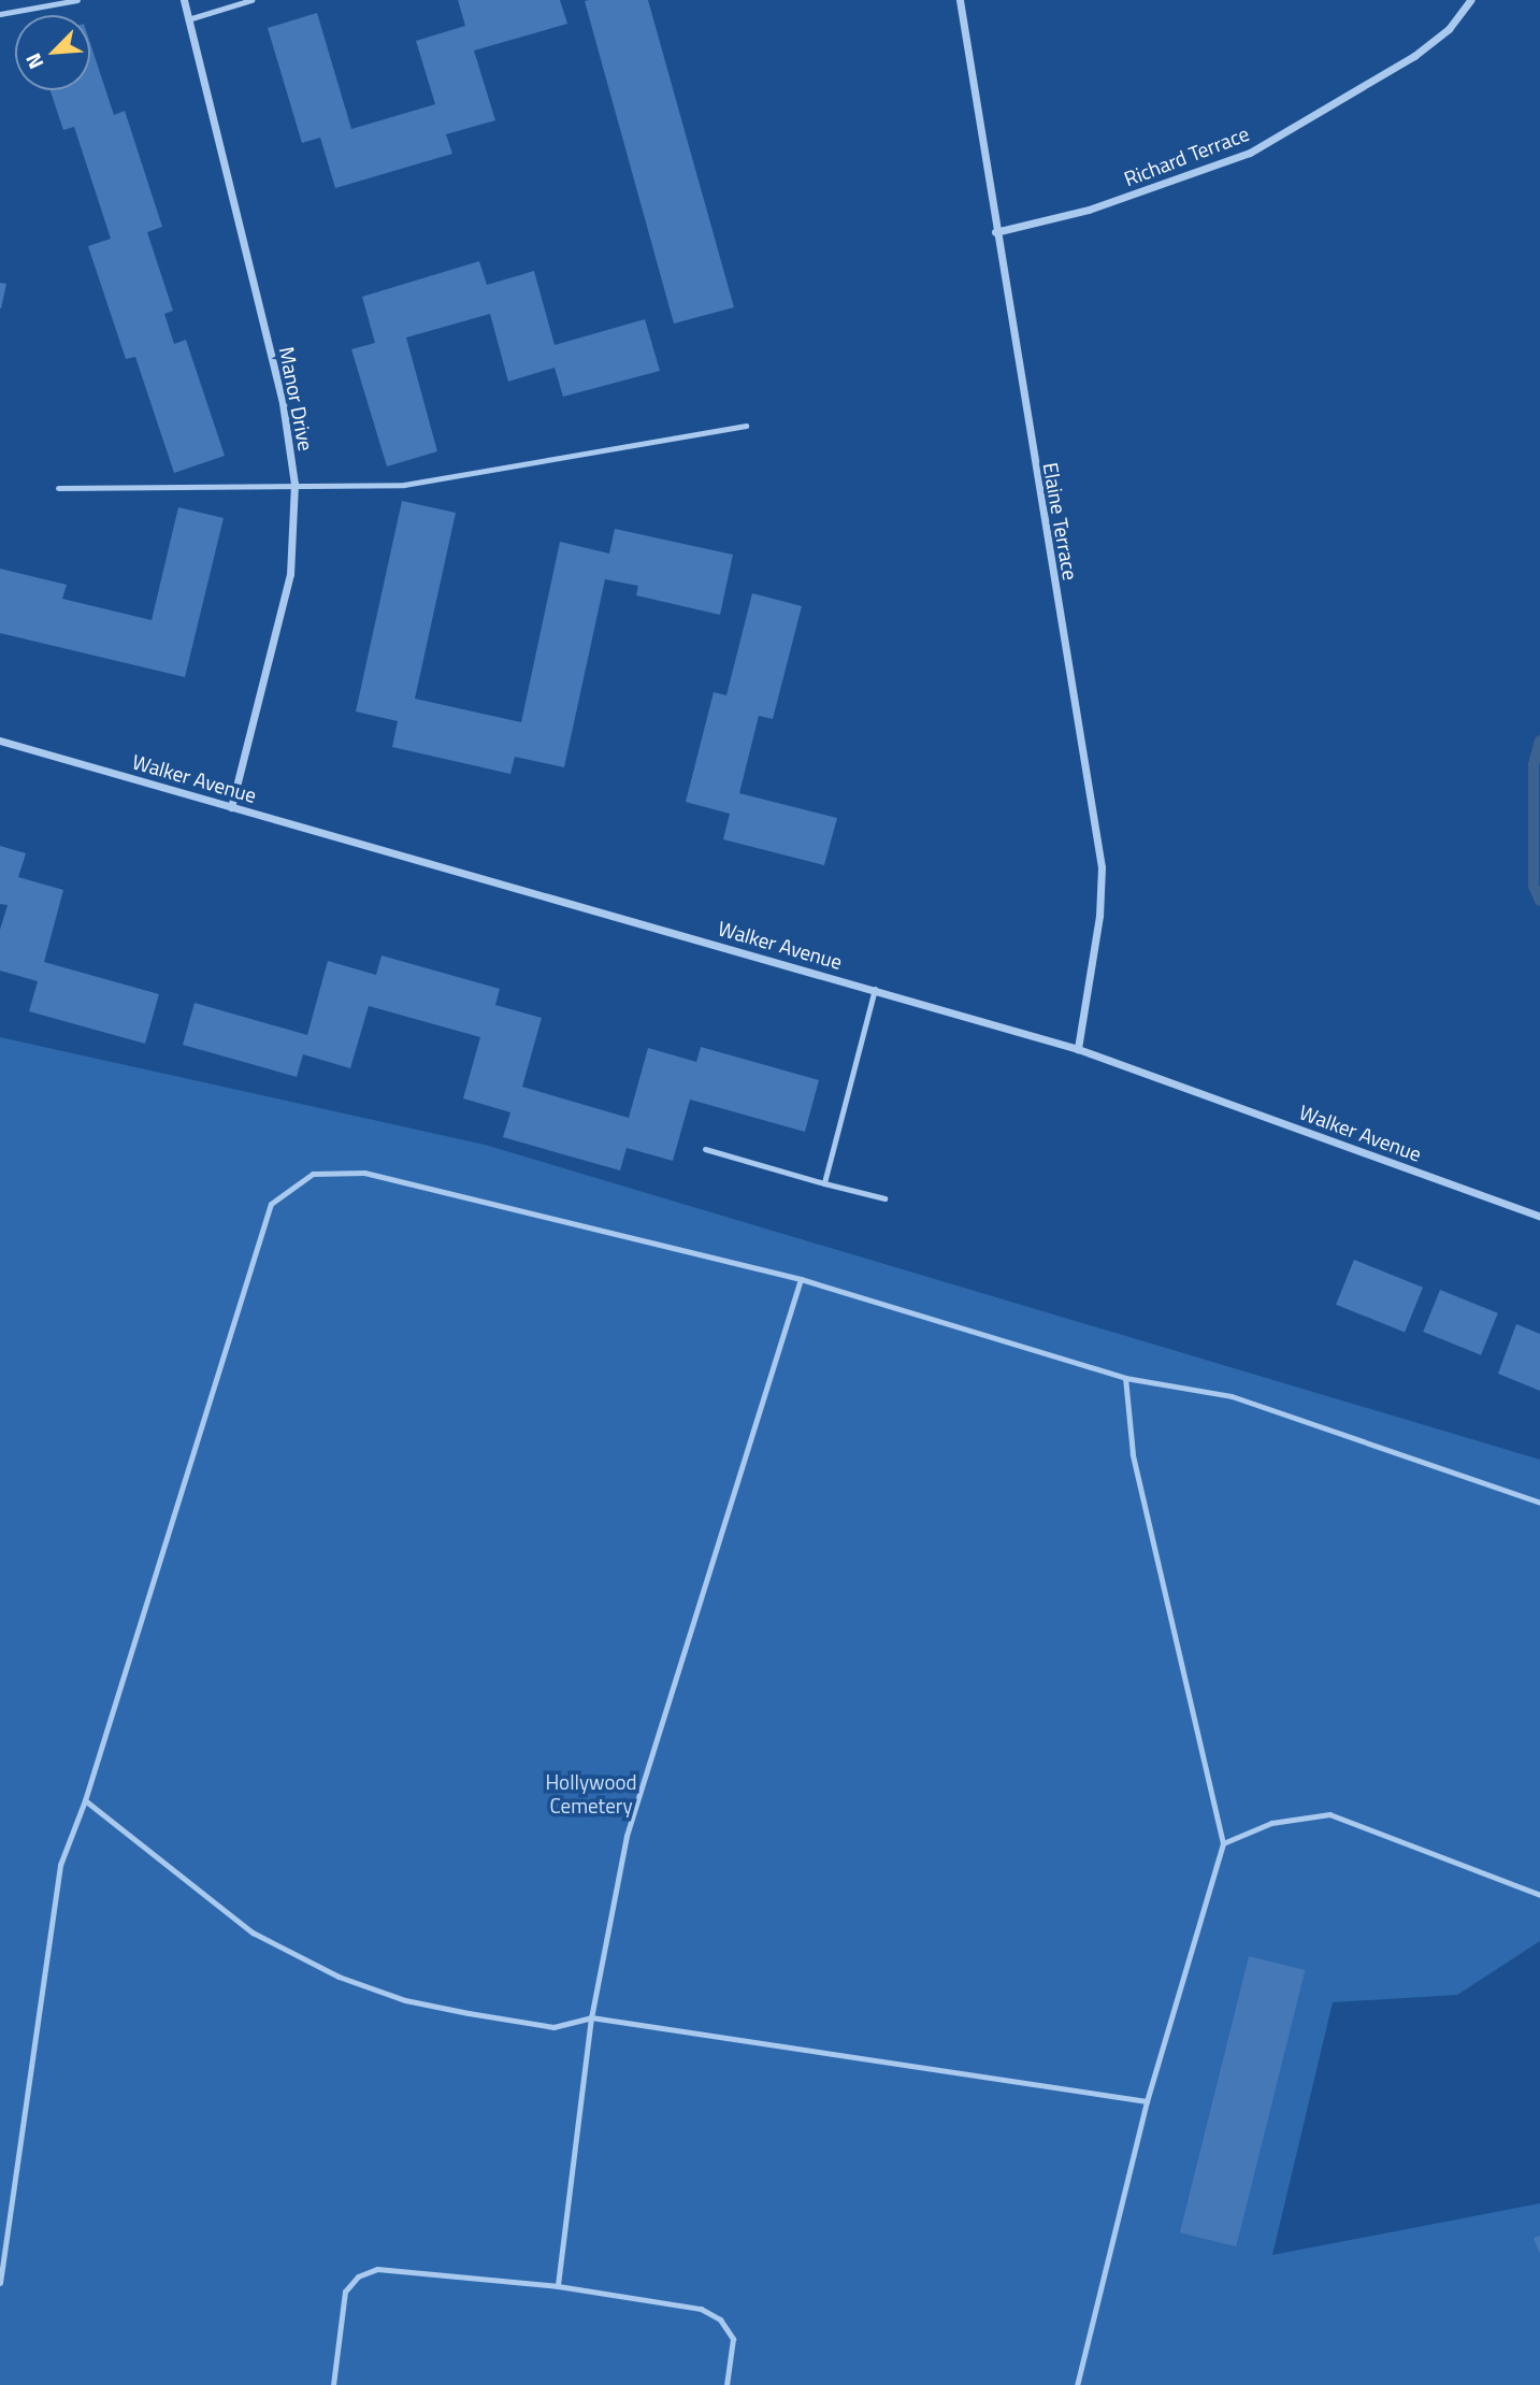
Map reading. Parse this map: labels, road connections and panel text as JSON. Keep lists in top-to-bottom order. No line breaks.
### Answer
{"streets":{"street":["Richard Terrace","Manor Drive","Elaine Terrace","Walker Avenue"]},"crossings":[["Richard Terrace","Elaine Terrace"],["Manor Drive","Walker Avenue"],["Elaine Terrace","Walker Avenue"]],"parks":["Hollywood Cemetery"],"north":"bottom left"}
